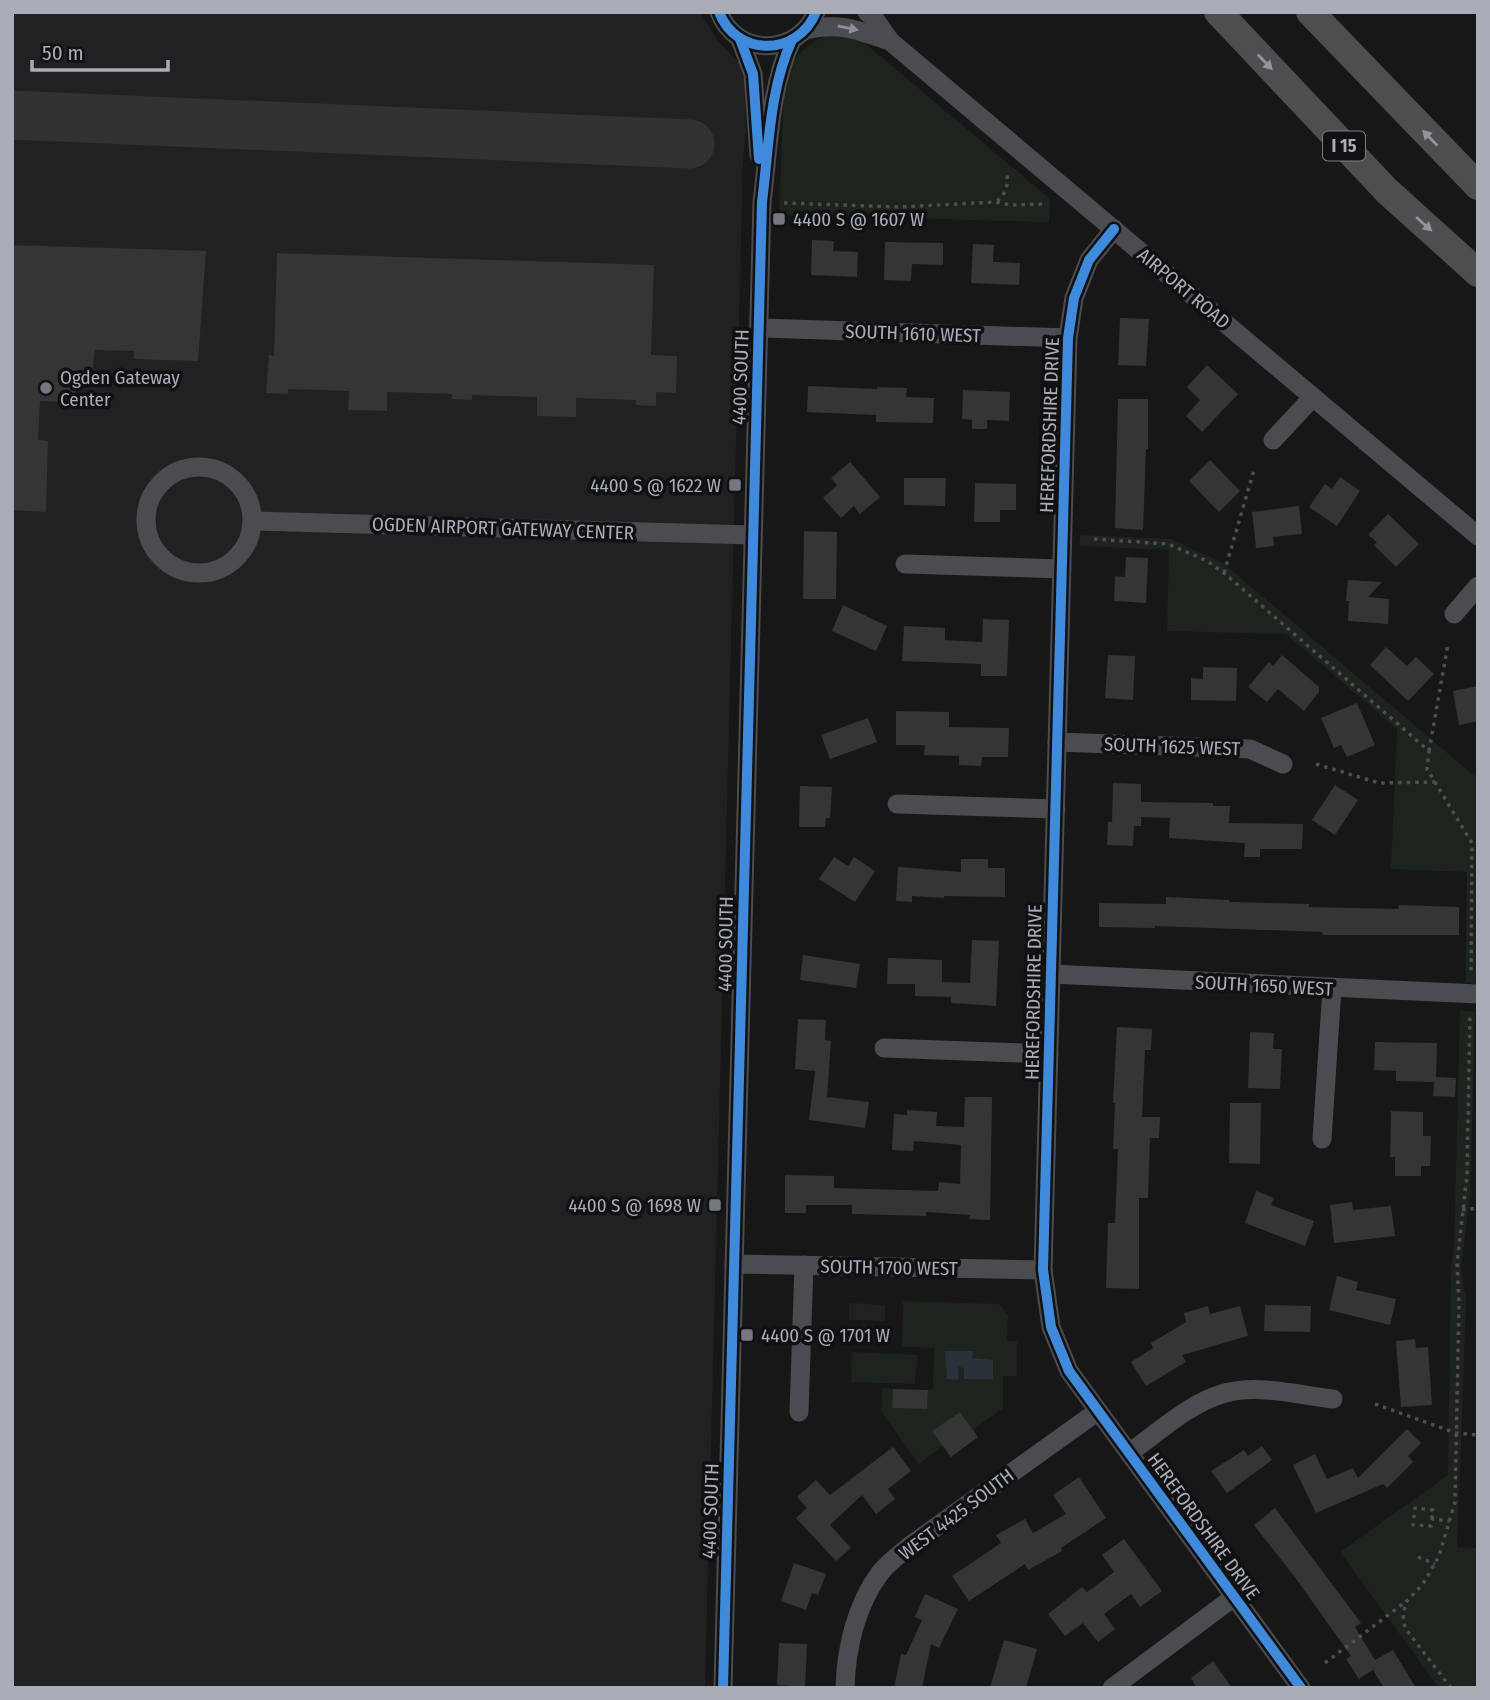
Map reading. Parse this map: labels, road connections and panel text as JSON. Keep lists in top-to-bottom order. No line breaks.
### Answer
{"streets":{"highway":["I 15"],"street":["AIRPORT ROAD","SOUTH 1610 WEST","4400 SOUTH","HEREFORDSHIRE DRIVE","OGDEN AIRPORT GATEWAY CENTER","SOUTH 1625 WEST","SOUTH 1650 WEST","SOUTH 1700 WEST","WEST 4425 SOUTH"]},"crossings":[["AIRPORT ROAD","4400 SOUTH"],["AIRPORT ROAD","HEREFORDSHIRE DRIVE"],["SOUTH 1610 WEST","4400 SOUTH"],["SOUTH 1610 WEST","HEREFORDSHIRE DRIVE"],["4400 SOUTH","OGDEN AIRPORT GATEWAY CENTER"],["4400 SOUTH","SOUTH 1700 WEST"],["HEREFORDSHIRE DRIVE","SOUTH 1625 WEST"],["HEREFORDSHIRE DRIVE","SOUTH 1650 WEST"],["HEREFORDSHIRE DRIVE","SOUTH 1700 WEST"],["HEREFORDSHIRE DRIVE","WEST 4425 SOUTH"]],"places":{"transit":["4400 S @ 1607 W","4400 S @ 1622 W","4400 S @ 1698 W","4400 S @ 1701 W"],"other":["Ogden Gateway Center"]},"scale_bar":"50 m"}
